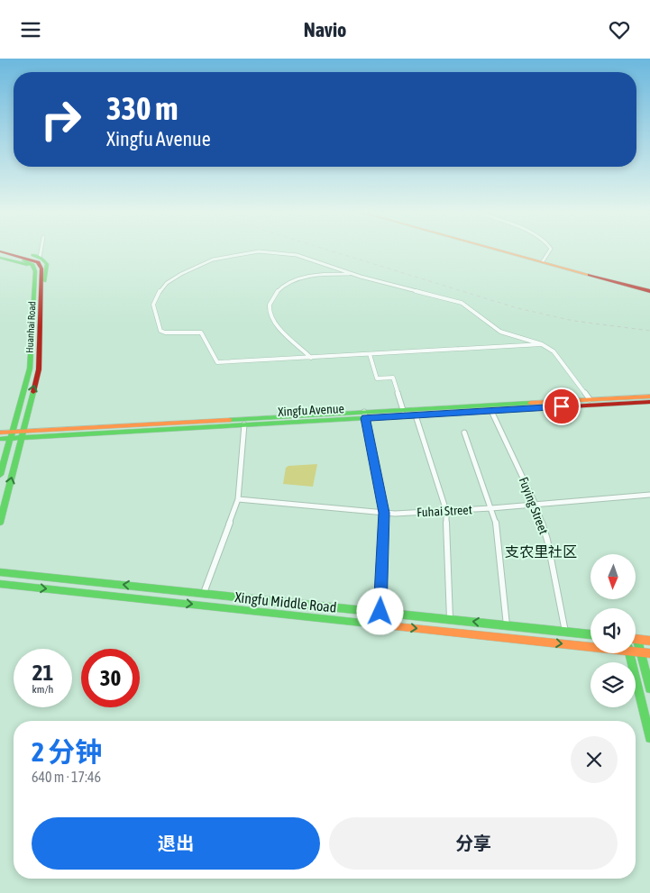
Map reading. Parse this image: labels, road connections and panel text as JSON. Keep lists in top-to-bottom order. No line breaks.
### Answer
{"streets":{"main road":["Huanhai Road","Xingfu Avenue","Xingfu Middle Road"],"street":["Fuying Street","Fuhai Street"]},"crossings":[["Huanhai Road","Xingfu Avenue"],["Xingfu Avenue","Fuying Street"],["Fuying Street","Fuhai Street"],["Fuying Street","Xingfu Middle Road"]],"districts":["支农里社区"],"north":"bottom","page":{"header":"Navio","turn":["330 m","Xingfu Avenue"],"speed":"21 km/h","limit":"30","heading":["2 分钟","640 m · 17:46"],"buttons":["退出","分享"]}}
